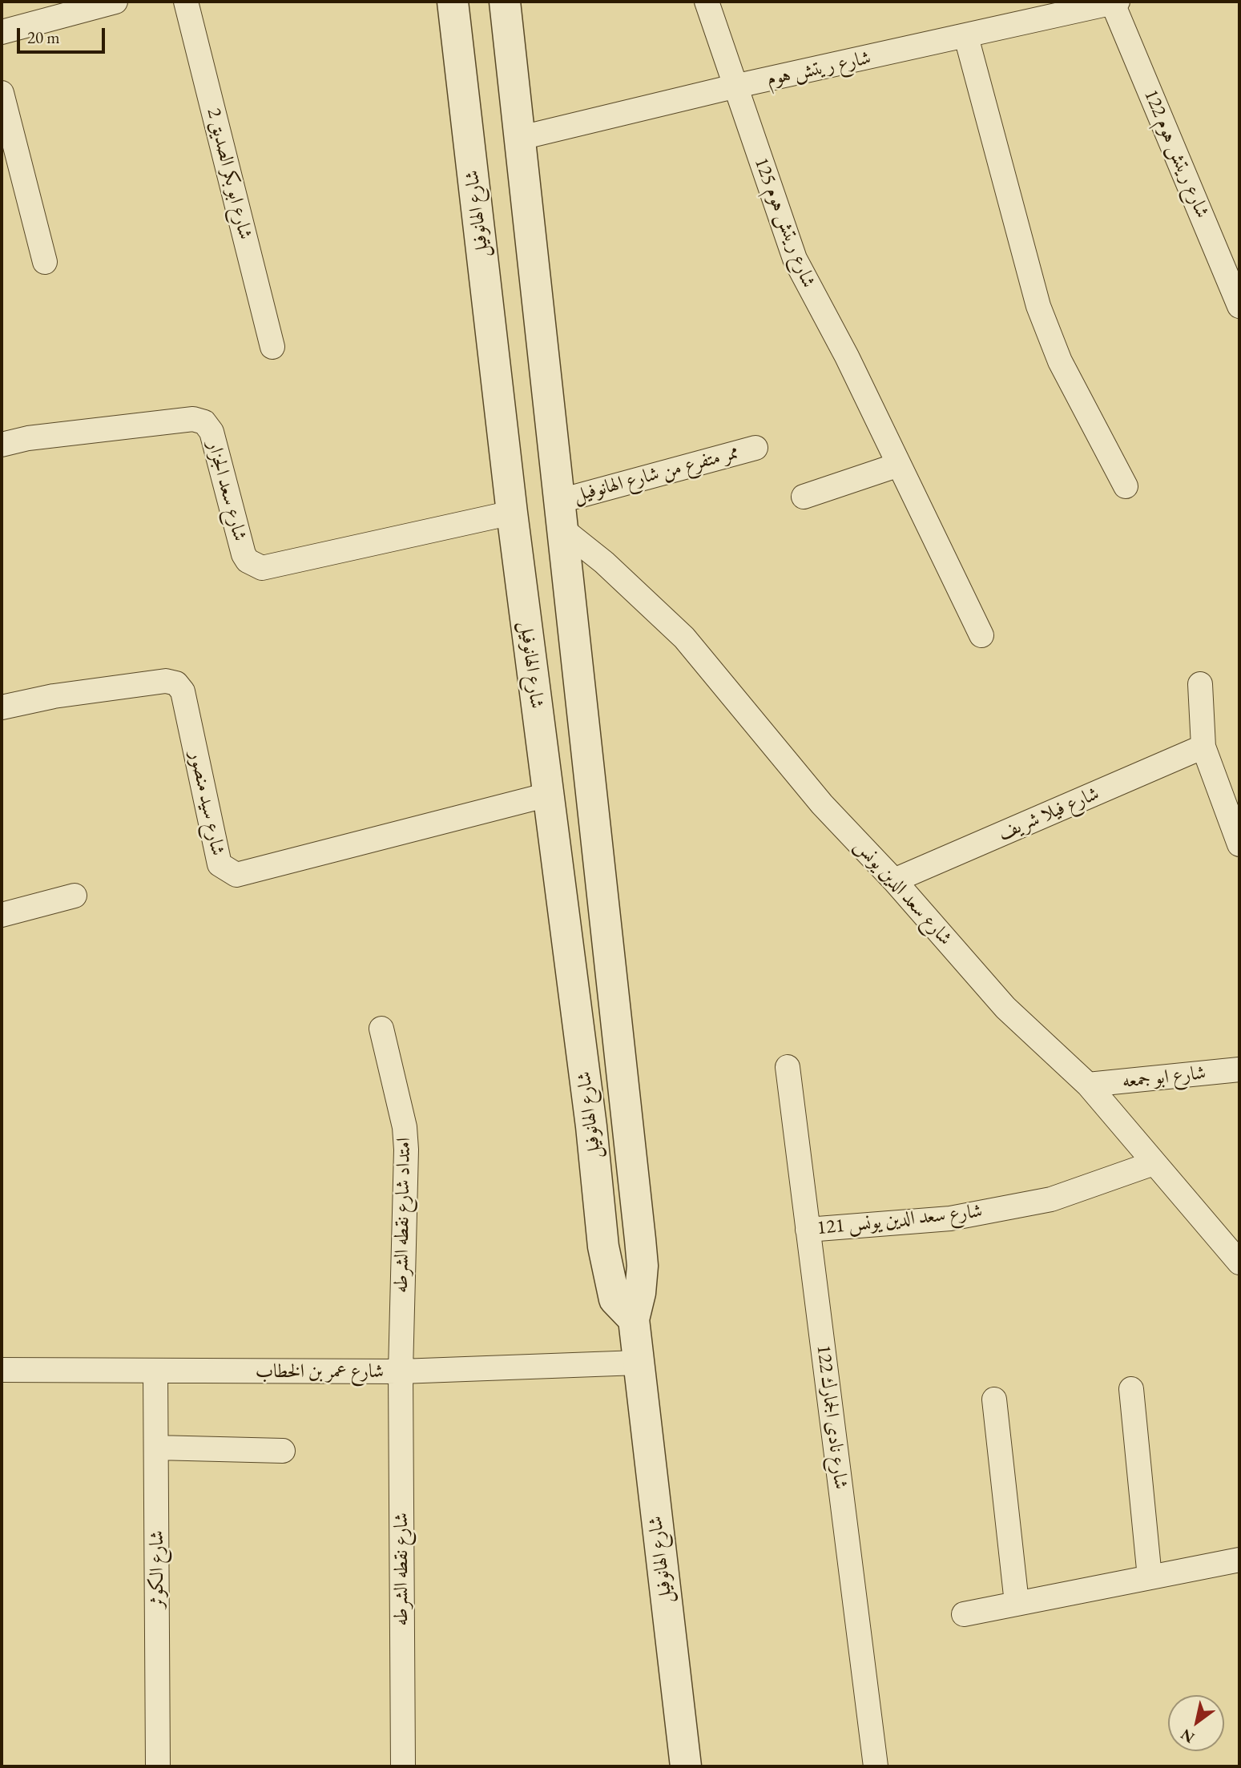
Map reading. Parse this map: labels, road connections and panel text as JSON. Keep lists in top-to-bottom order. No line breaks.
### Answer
{"streets":{"street":["شارع ريتش هوم","شارع ريتش هوم 122","شارع ابو بكر الصديق 2","شارع الهانوفيل","شارع ريتش هوم 125","ممر متفرع من شارع الهانوفيل","شارع سعد الجزار","شارع سيد منصور","شارع فيلا شريف","شارع سعد الدين يونس","شارع ابو جمعه","امتداد شارع نقطه الشرطه","شارع سعد الدين يونس 121","شارع عمر بن الخطاب","شارع نادى الجمارك 122","شارع الكوثر","شارع نقطه الشرطه"]},"crossings":[["شارع ريتش هوم","شارع ريتش هوم 122"],["شارع ريتش هوم","شارع الهانوفيل"],["شارع ريتش هوم","شارع ريتش هوم 125"],["شارع الهانوفيل","ممر متفرع من شارع الهانوفيل"],["شارع الهانوفيل","شارع سعد الجزار"],["شارع الهانوفيل","شارع سيد منصور"],["شارع الهانوفيل","شارع سعد الدين يونس"],["شارع الهانوفيل","شارع عمر بن الخطاب"],["ممر متفرع من شارع الهانوفيل","شارع سعد الدين يونس"],["شارع فيلا شريف","شارع سعد الدين يونس"],["شارع سعد الدين يونس","شارع ابو جمعه"],["شارع سعد الدين يونس","شارع سعد الدين يونس 121"],["امتداد شارع نقطه الشرطه","شارع عمر بن الخطاب"],["امتداد شارع نقطه الشرطه","شارع نقطه الشرطه"],["شارع سعد الدين يونس 121","شارع نادى الجمارك 122"],["شارع عمر بن الخطاب","شارع الكوثر"],["شارع عمر بن الخطاب","شارع نقطه الشرطه"]],"scale_bar":"20 m","north":"bottom left"}
